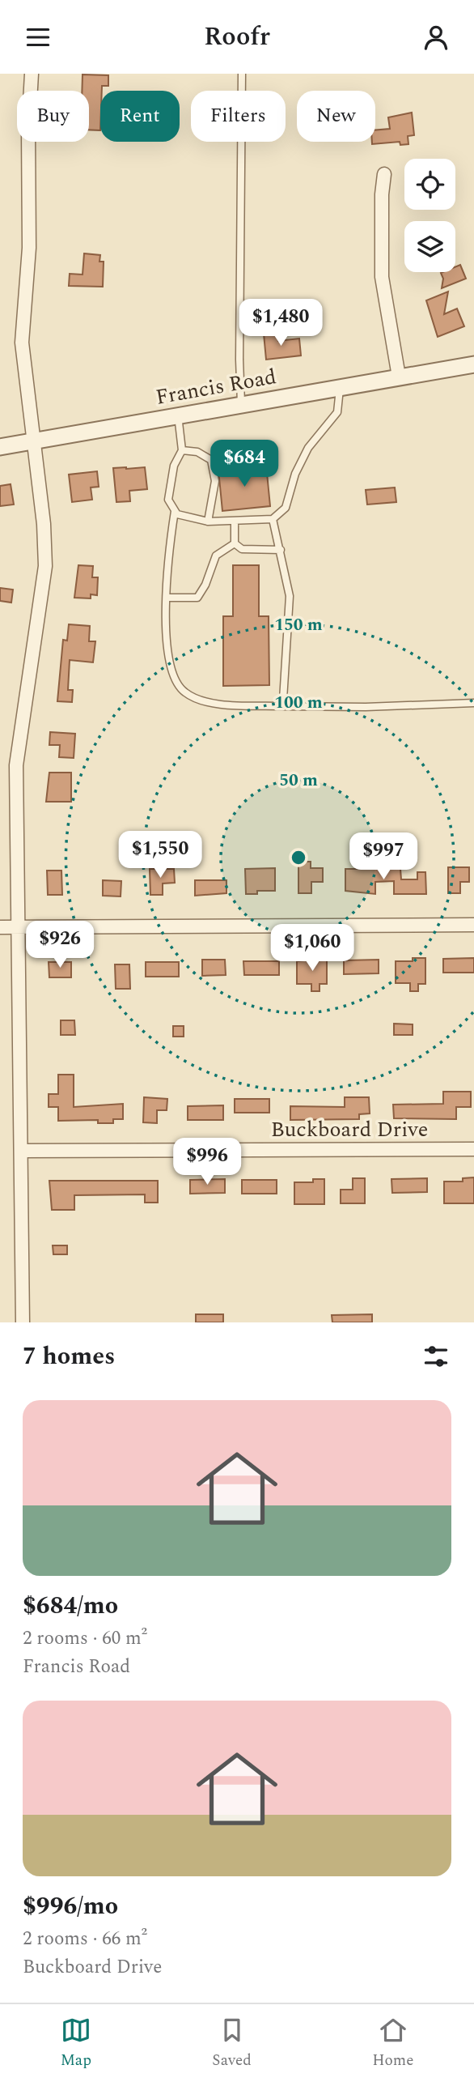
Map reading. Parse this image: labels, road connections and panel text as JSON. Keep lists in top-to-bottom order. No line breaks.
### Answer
{"streets":{"street":["Francis Road","Buckboard Drive"]},"page":{"header":"Roofr","chip":["Buy","Rent","Filters","New"],"price":["$1,480","$684","$1,550","$997","$926","$1,060","$996"],"heading":"7 homes","list":[{"name":"$684/mo","note":"2 rooms · 60 m² · Francis Road"},{"name":"$996/mo","note":"2 rooms · 66 m² · Buckboard Drive"}],"tabs":["Map","Saved","Home"]},"rings":["150 m","100 m","50 m"]}
